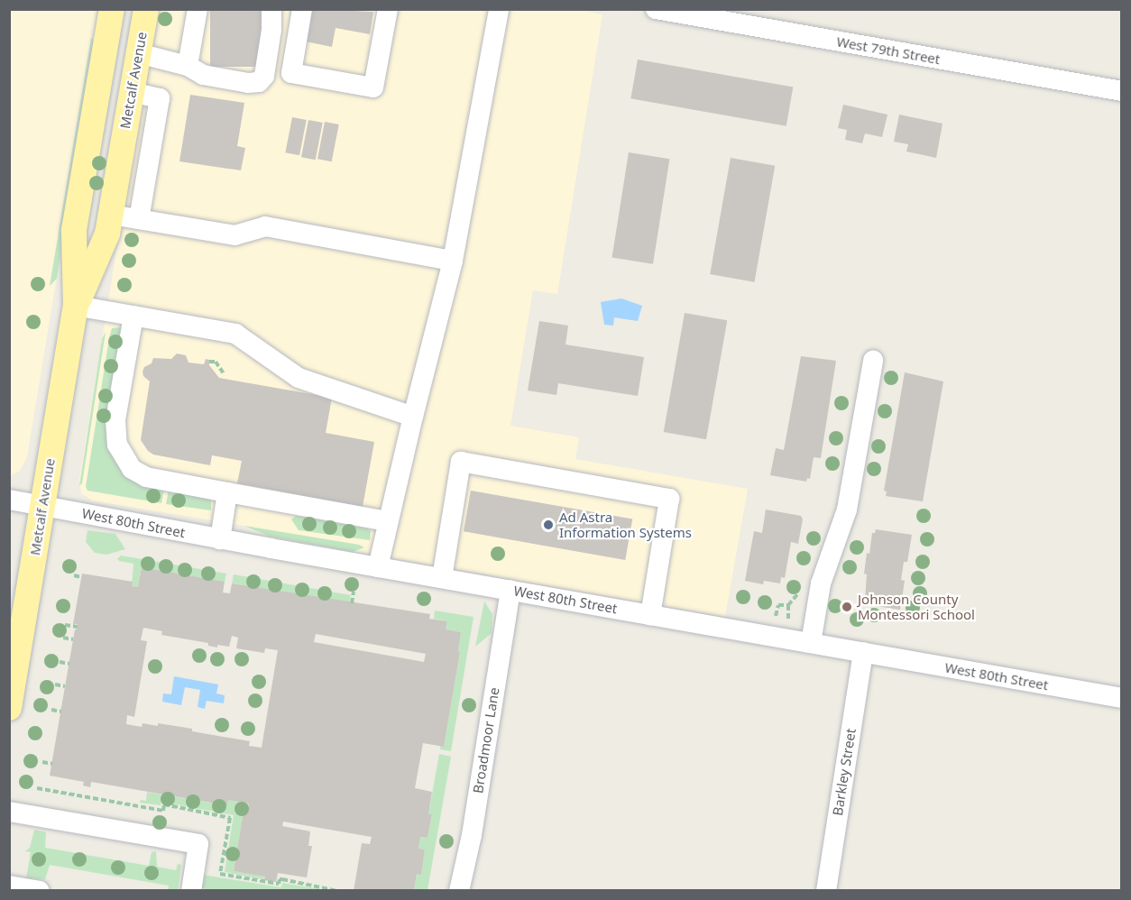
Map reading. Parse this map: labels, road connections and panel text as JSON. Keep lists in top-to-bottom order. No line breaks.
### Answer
{"streets":{"main road":["Metcalf Avenue"],"street":["West 79th Street","West 80th Street","Broadmoor Lane","Barkley Street"]},"crossings":[["Metcalf Avenue","West 80th Street"],["West 80th Street","Broadmoor Lane"],["West 80th Street","Barkley Street"]],"places":["Ad Astra Information Systems","Johnson County Montessori School"]}
